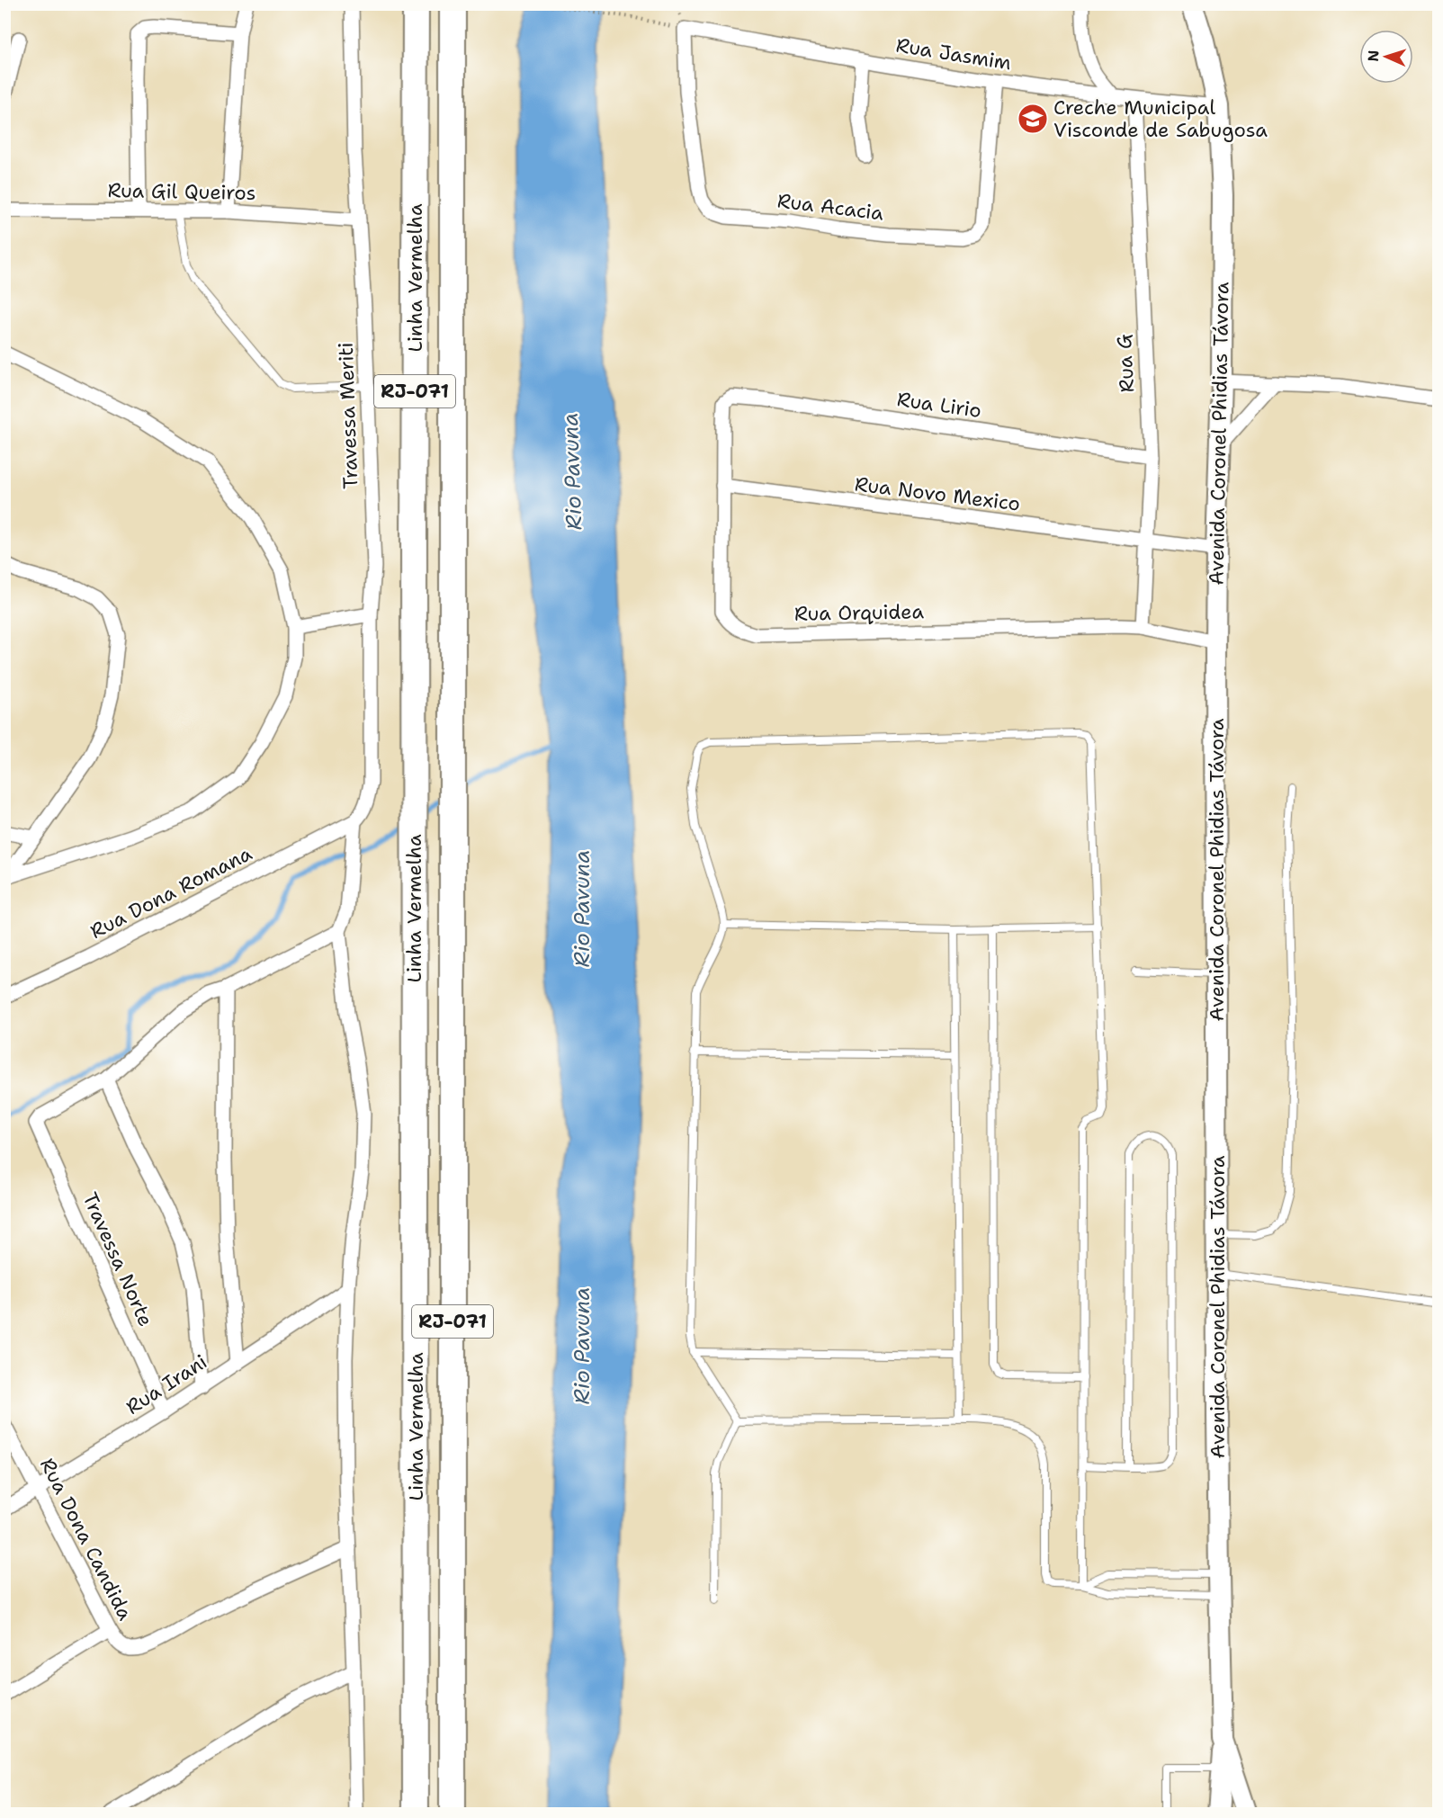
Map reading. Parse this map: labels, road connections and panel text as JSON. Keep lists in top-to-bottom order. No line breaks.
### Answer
{"streets":{"highway":["Linha Vermelha","RJ-071"],"street":["Rua Jasmim","Rua Gil Queiros","Rua Acacia","Rua G","Rua Lirio","Travessa Meriti","Avenida Coronel Phidias Távora","Rua Novo Mexico","Rua Orquidea","Rua Dona Romana","Travessa Norte","Rua Irani","Rua Dona Candida"]},"crossings":[["Rua Jasmim","Rua Acacia"],["Rua Jasmim","Rua G"],["Rua Jasmim","Avenida Coronel Phidias Távora"],["Rua Gil Queiros","Travessa Meriti"],["Rua G","Rua Lirio"],["Rua G","Rua Novo Mexico"],["Rua G","Rua Orquidea"],["Rua Lirio","Rua Orquidea"],["Travessa Meriti","Rua Dona Romana"],["Avenida Coronel Phidias Távora","Rua Orquidea"],["Rua Novo Mexico","Rua Orquidea"],["Travessa Norte","Rua Irani"],["Rua Irani","Rua Dona Candida"]],"water":["Rio Pavuna"],"places":{"school or university":["Creche Municipal Visconde de Sabugosa"]},"north":"left"}
